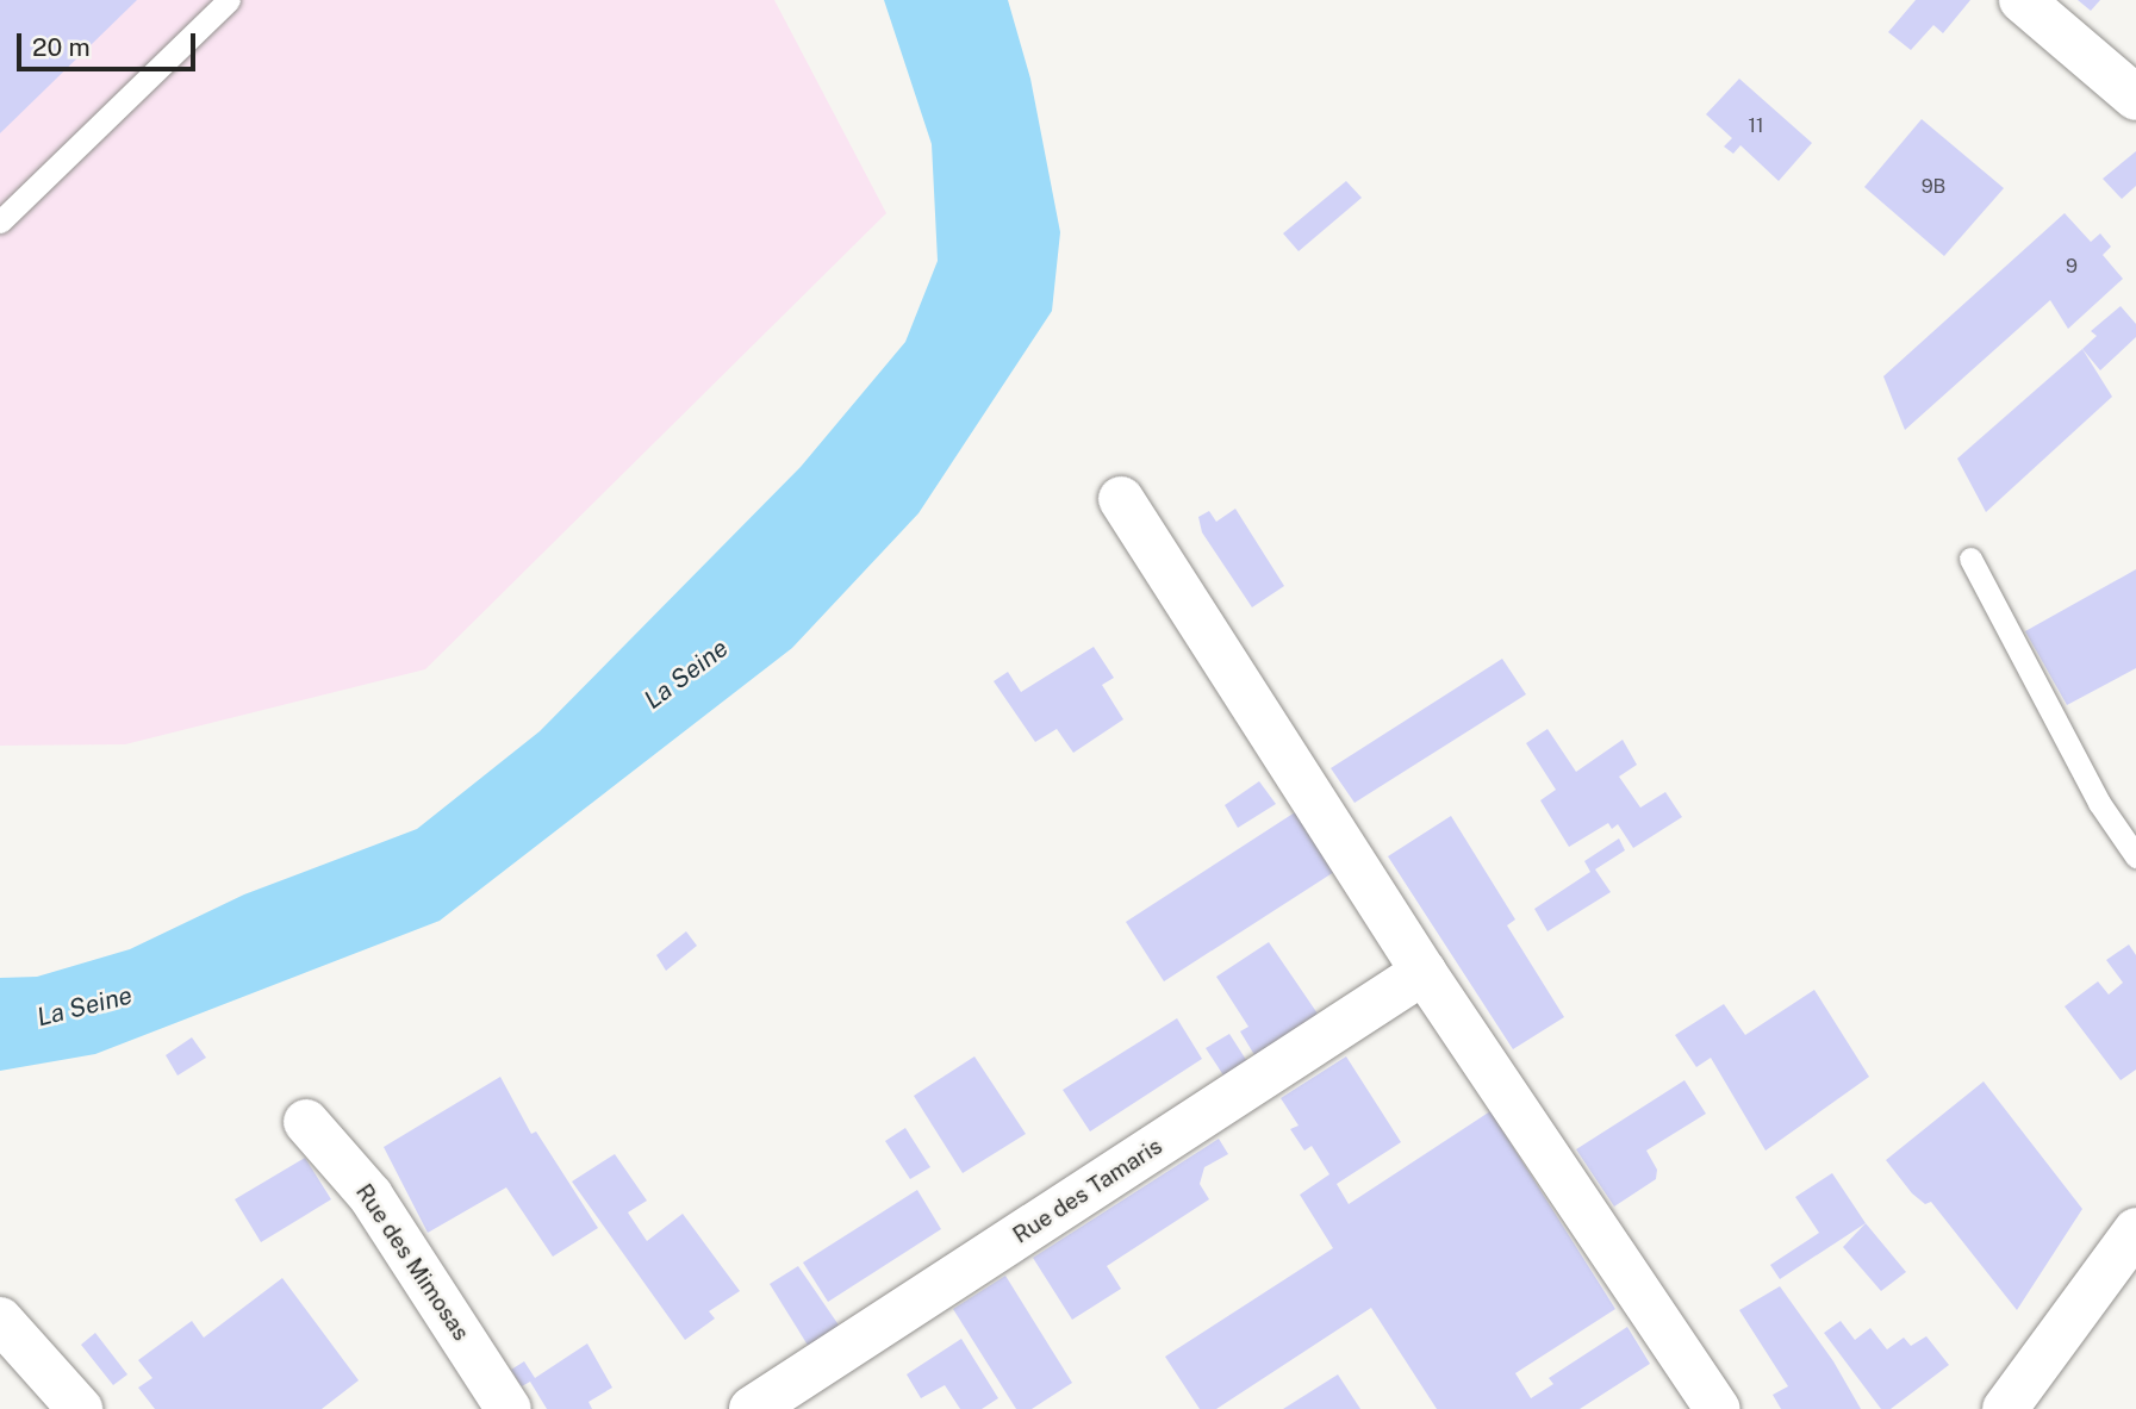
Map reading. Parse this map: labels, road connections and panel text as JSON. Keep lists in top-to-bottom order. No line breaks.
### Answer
{"streets":{"street":["Rue des Tamaris","Rue des Mimosas"]},"water":["La Seine"],"house_numbers":["11","9B","9"],"scale_bar":"20 m"}
